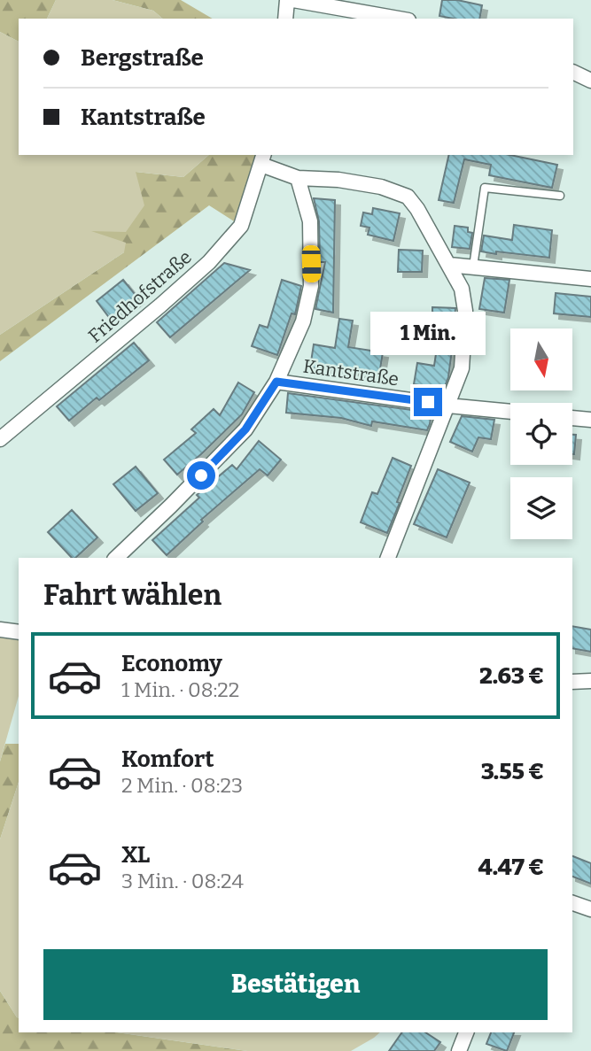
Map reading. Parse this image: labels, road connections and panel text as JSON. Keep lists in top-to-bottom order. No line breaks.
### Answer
{"streets":{"street":["Friedhofstraße","Kantstraße"]},"north":"bottom","page":{"banner":["Bergstraße","Kantstraße"],"bubble":"1 Min.","heading":"Fahrt wählen","list":[{"name":"Economy","note":"1 Min. · 08:22","value":"2.63 €"},{"name":"Komfort","note":"2 Min. · 08:23","value":"3.55 €"},{"name":"XL","note":"3 Min. · 08:24","value":"4.47 €"}],"buttons":"Bestätigen"}}
